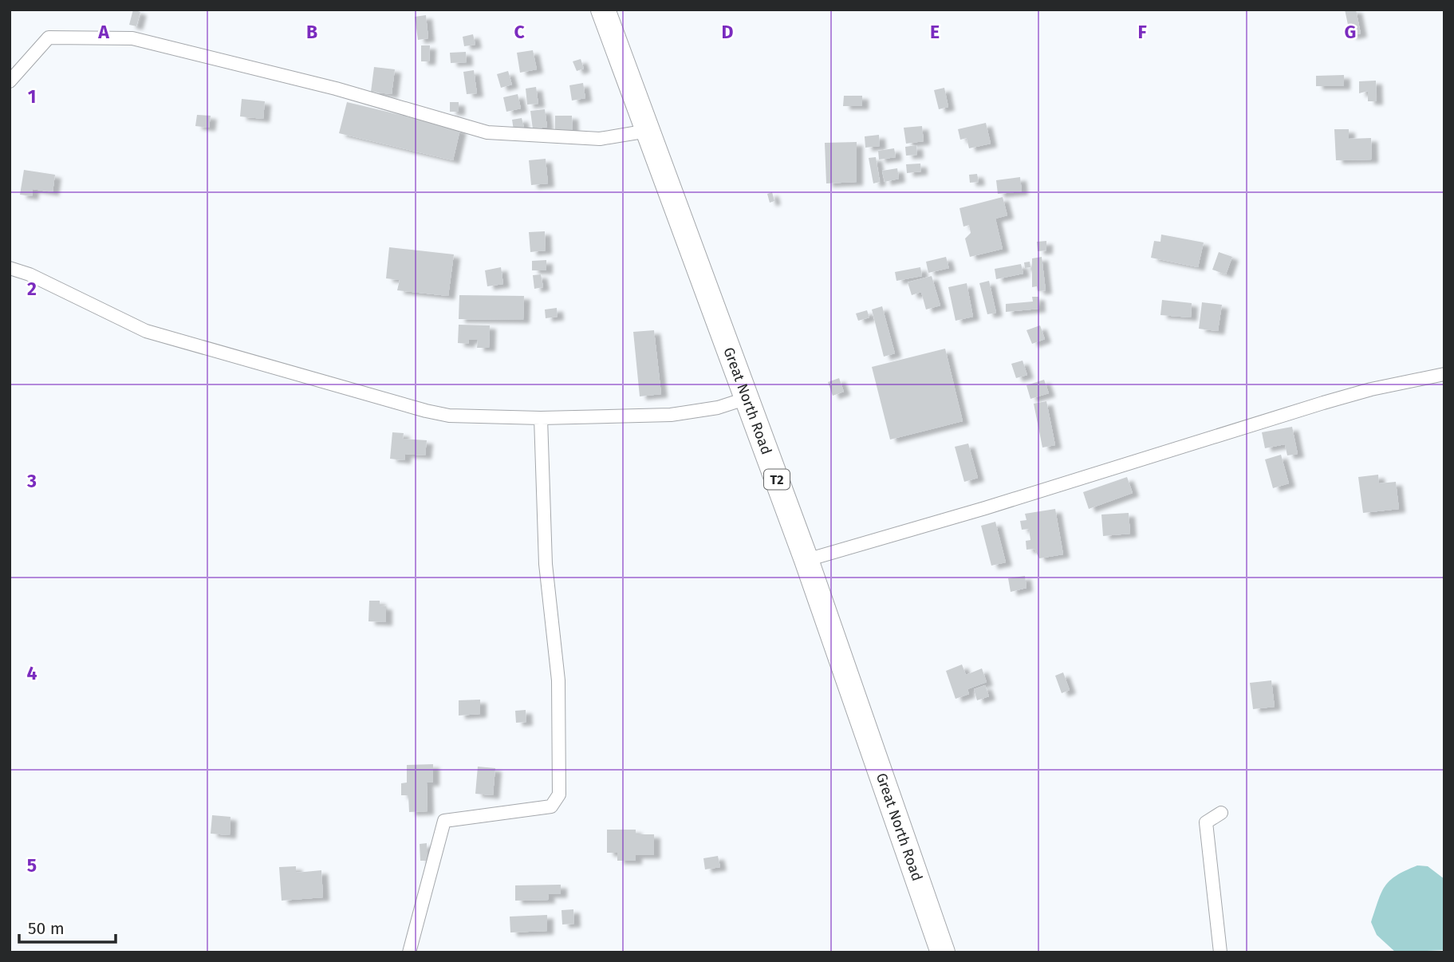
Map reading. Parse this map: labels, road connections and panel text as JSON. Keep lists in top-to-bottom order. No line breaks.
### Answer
{"streets":{"highway":["Great North Road","T2"]},"scale_bar":"50 m","grid":{"columns":["A","B","C","D","E","F","G"],"rows":["1","2","3","4","5"]}}
